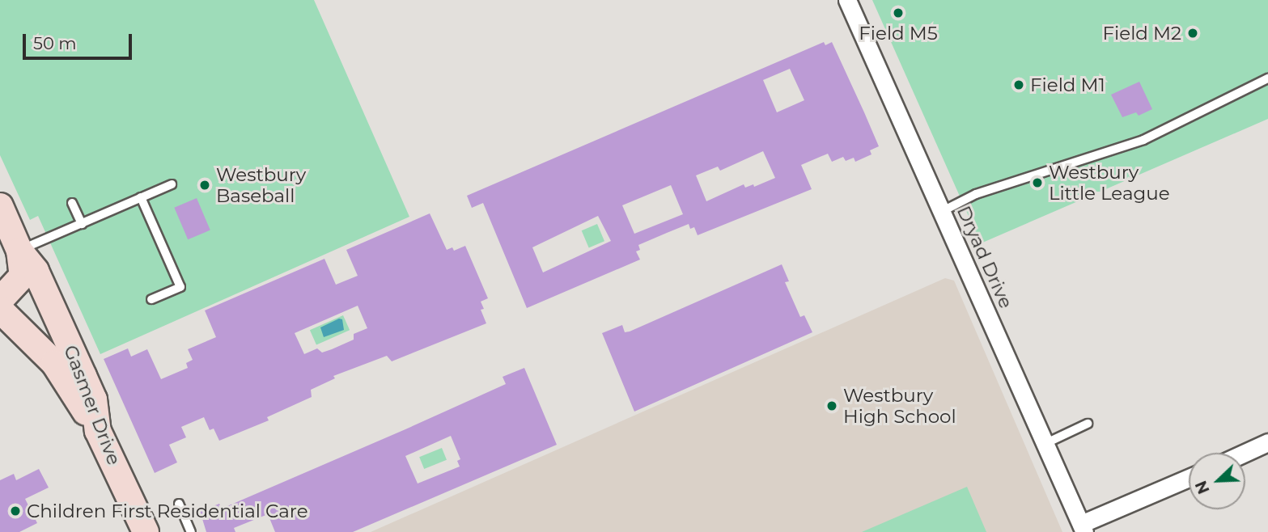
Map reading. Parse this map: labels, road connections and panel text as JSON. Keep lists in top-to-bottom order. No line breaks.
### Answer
{"streets":{"street":["Dryad Drive","Gasmer Drive"]},"places":["Field M5","Field M2","Field M1","Westbury Little League","Westbury Baseball","Westbury High School","Children First Residential Care"],"scale_bar":"50 m","north":"bottom left"}
